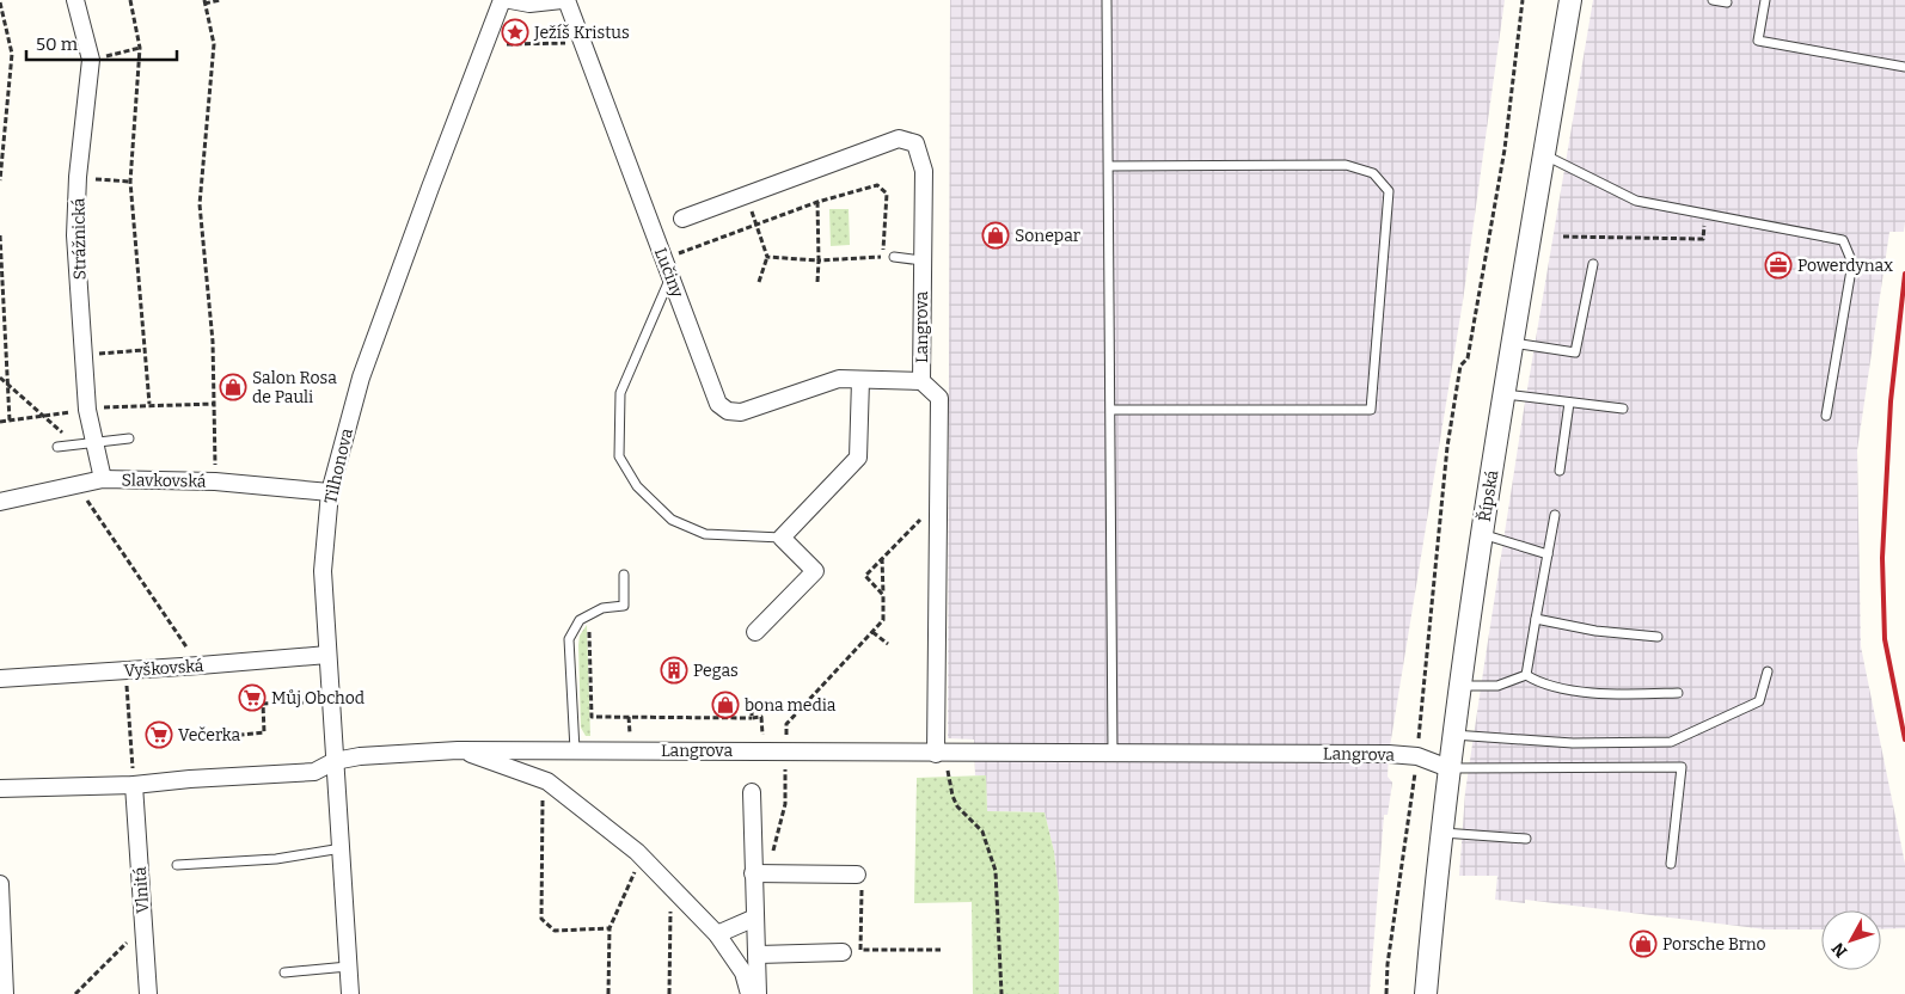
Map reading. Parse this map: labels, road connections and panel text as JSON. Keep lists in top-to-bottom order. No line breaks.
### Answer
{"streets":{"street":["Strážnická","Lučiny","Langrova","Tilhonova","Slavkovská","Řípská","Vyškovská","Vlnitá"]},"crossings":[["Strážnická","Slavkovská"],["Lučiny","Langrova"],["Langrova","Tilhonova"],["Langrova","Řípská"],["Tilhonova","Slavkovská"],["Tilhonova","Vyškovská"]],"places":{"place":["Ježíš Kristus"],"shop":["Sonepar","Salon Rosa de Pauli","bona media","Porsche Brno"],"office":["Powerdynax"],"building":["Pegas"],"supermarket":["Můj Obchod","Večerka"]},"scale_bar":"50 m","north":"bottom left"}
